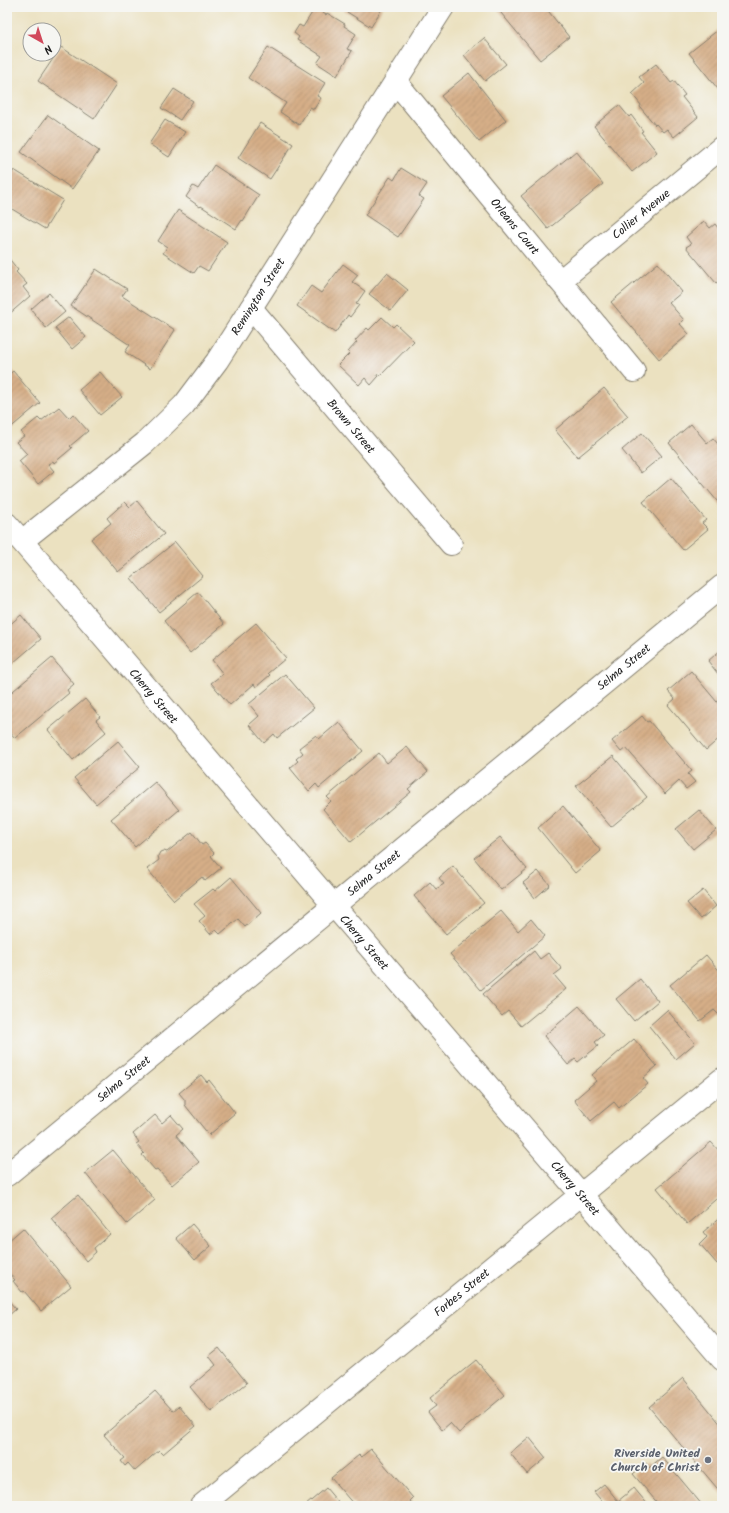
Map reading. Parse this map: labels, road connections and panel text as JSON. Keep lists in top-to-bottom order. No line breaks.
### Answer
{"streets":{"street":["Collier Avenue","Orleans Court","Remington Street","Brown Street","Selma Street","Cherry Street","Forbes Street"]},"crossings":[["Collier Avenue","Orleans Court"],["Orleans Court","Remington Street"],["Remington Street","Brown Street"],["Remington Street","Cherry Street"],["Selma Street","Cherry Street"],["Cherry Street","Forbes Street"]],"places":["Riverside United Church of Christ"],"north":"bottom right"}
